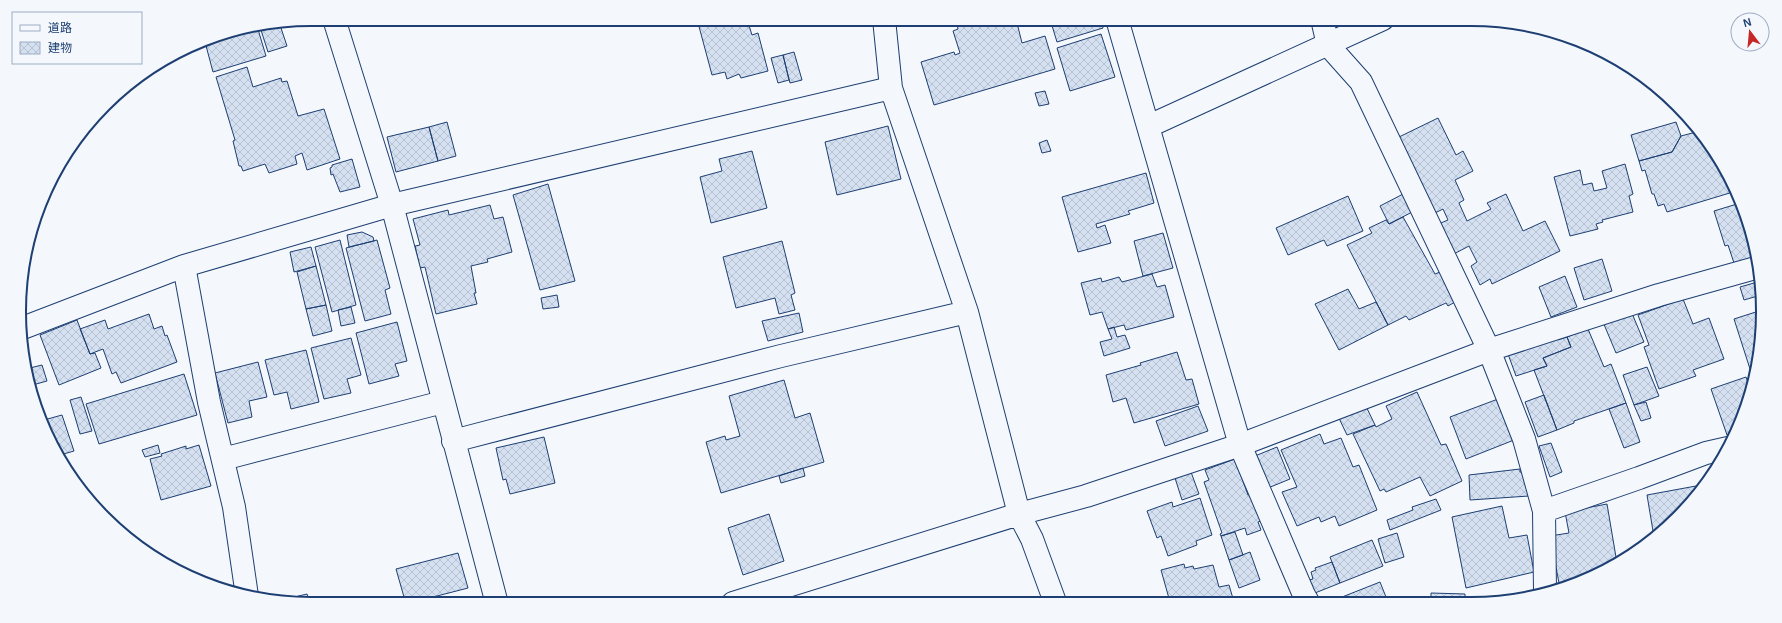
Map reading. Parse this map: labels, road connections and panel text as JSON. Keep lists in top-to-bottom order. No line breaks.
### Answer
{"legend":["道路","建物"],"north":"top"}
